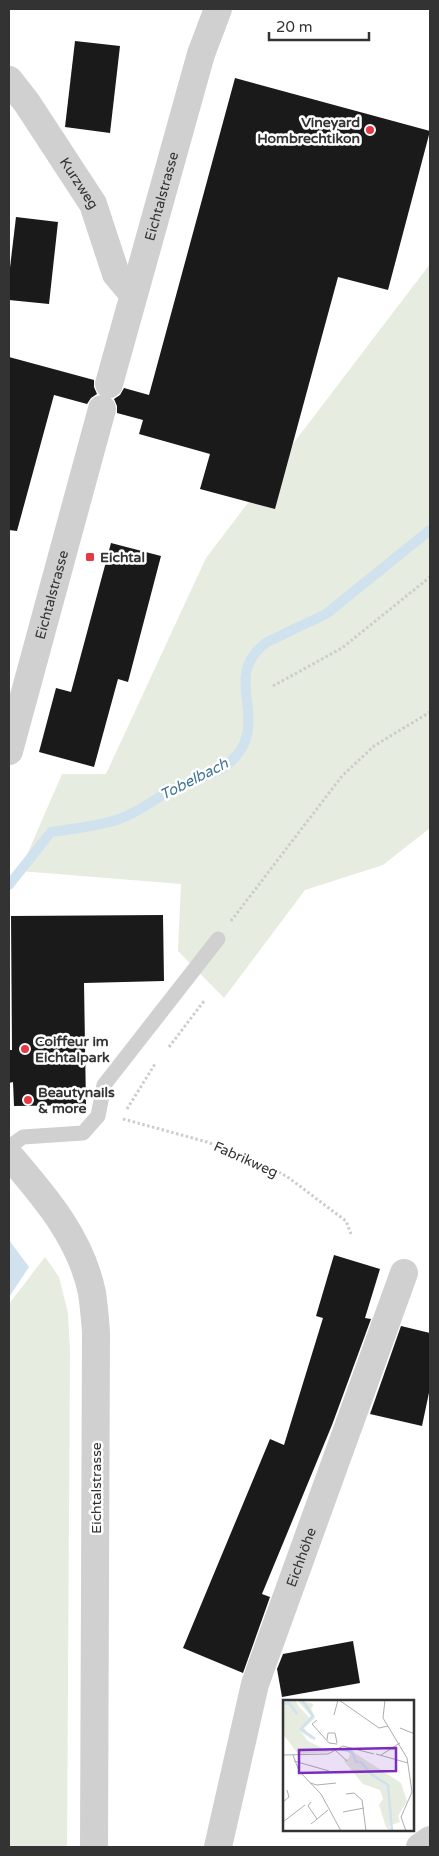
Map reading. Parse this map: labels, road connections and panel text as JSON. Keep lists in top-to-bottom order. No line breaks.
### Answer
{"streets":{"street":["Kurzweg","Eichtalstrasse","Eichhöhe"],"path":["Fabrikweg"]},"crossings":[["Kurzweg","Eichtalstrasse"]],"water":["Tobelbach"],"places":{"other":["Vineyard Hombrechtikon","Coiffeur im Eichtalpark","Beautynails & more"],"transit":["Eichtal"]},"scale_bar":"20 m"}
